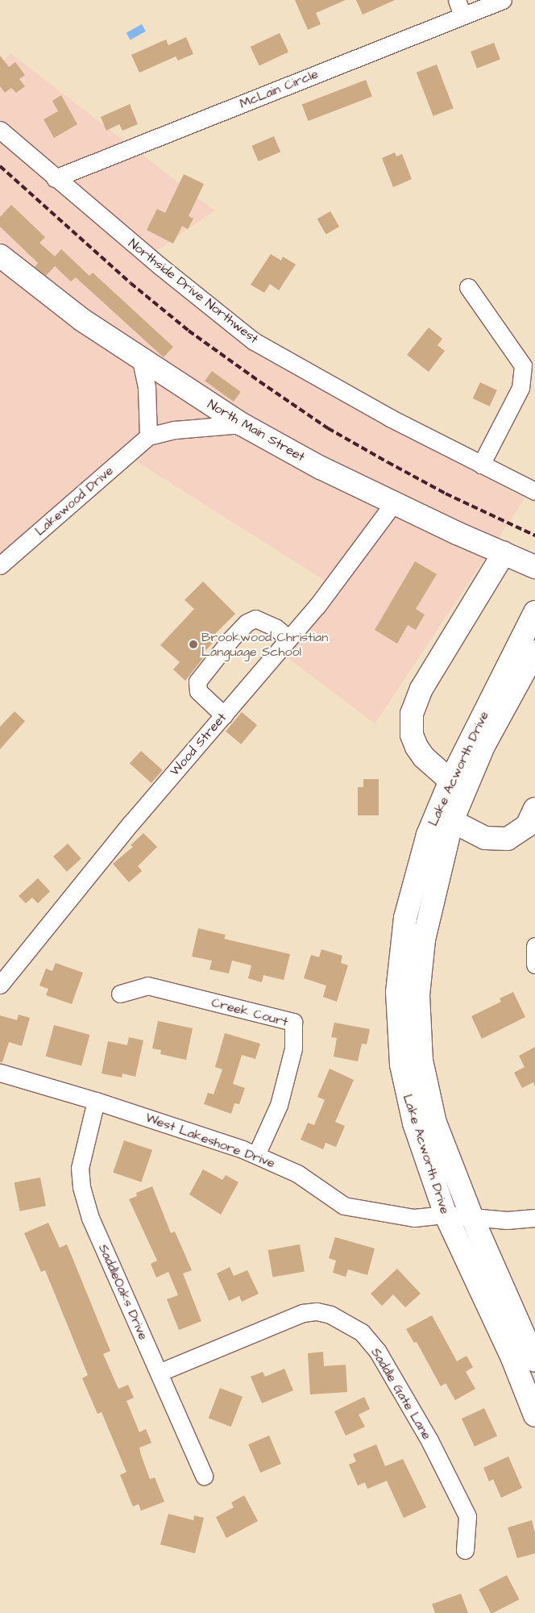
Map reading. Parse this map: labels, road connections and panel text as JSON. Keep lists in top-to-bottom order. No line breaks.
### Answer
{"streets":{"main road":["North Main Street","Lake Acworth Drive"],"street":["McLain Circle","Northside Drive Northwest","Lakewood Drive","Wood Street","Creek Court","West Lakeshore Drive","SaddleOaks Drive","Saddle Gate Lane"]},"crossings":[["McLain Circle","Northside Drive Northwest"],["North Main Street","Lakewood Drive"],["North Main Street","Wood Street"],["Lake Acworth Drive","West Lakeshore Drive"],["Creek Court","West Lakeshore Drive"],["West Lakeshore Drive","SaddleOaks Drive"],["SaddleOaks Drive","Saddle Gate Lane"]],"places":["Brookwood Christian Language School"]}
